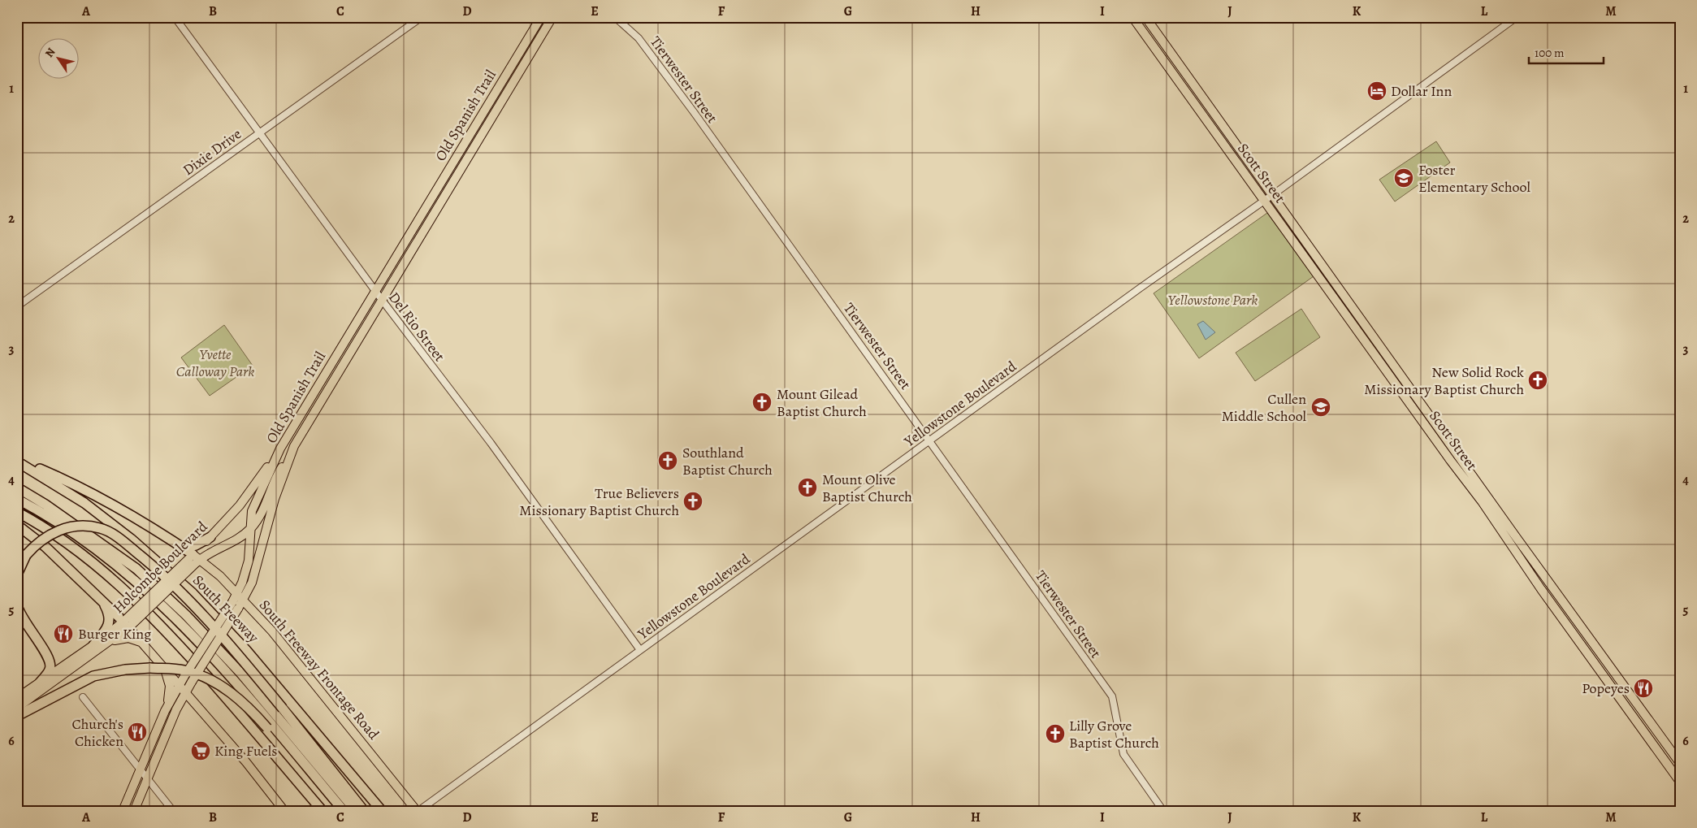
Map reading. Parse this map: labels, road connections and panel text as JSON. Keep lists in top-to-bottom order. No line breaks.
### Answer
{"streets":{"highway":["South Freeway"],"main road":["Old Spanish Trail","Scott Street","Holcombe Boulevard","South Freeway Frontage Road"],"street":["Tierwester Street","Dixie Drive","Del Rio Street","Yellowstone Boulevard"]},"crossings":[["Tierwester Street","Yellowstone Boulevard"],["Old Spanish Trail","Del Rio Street"],["Old Spanish Trail","Holcombe Boulevard"],["Old Spanish Trail","South Freeway Frontage Road"],["Dixie Drive","Del Rio Street"],["Scott Street","Yellowstone Boulevard"],["Del Rio Street","Yellowstone Boulevard"],["Yellowstone Boulevard","South Freeway Frontage Road"],["Holcombe Boulevard","South Freeway Frontage Road"]],"parks":["Yellowstone Park","Yvette Calloway Park"],"places":{"hotel":["Dollar Inn"],"school or university":["Foster Elementary School","Cullen Middle School"],"church":["New Solid Rock Missionary Baptist Church","Mount Gilead Baptist Church","Southland Baptist Church","Mount Olive Baptist Church","True Believers Missionary Baptist Church","Lilly Grove Baptist Church"],"restaurant":["Burger King","Popeyes","Church's Chicken"],"supermarket":["King Fuels"]},"scale_bar":"100 m","north":"top left","grid":{"columns":["A","B","C","D","E","F","G","H","I","J","K","L","M"],"rows":["1","2","3","4","5","6"]}}
